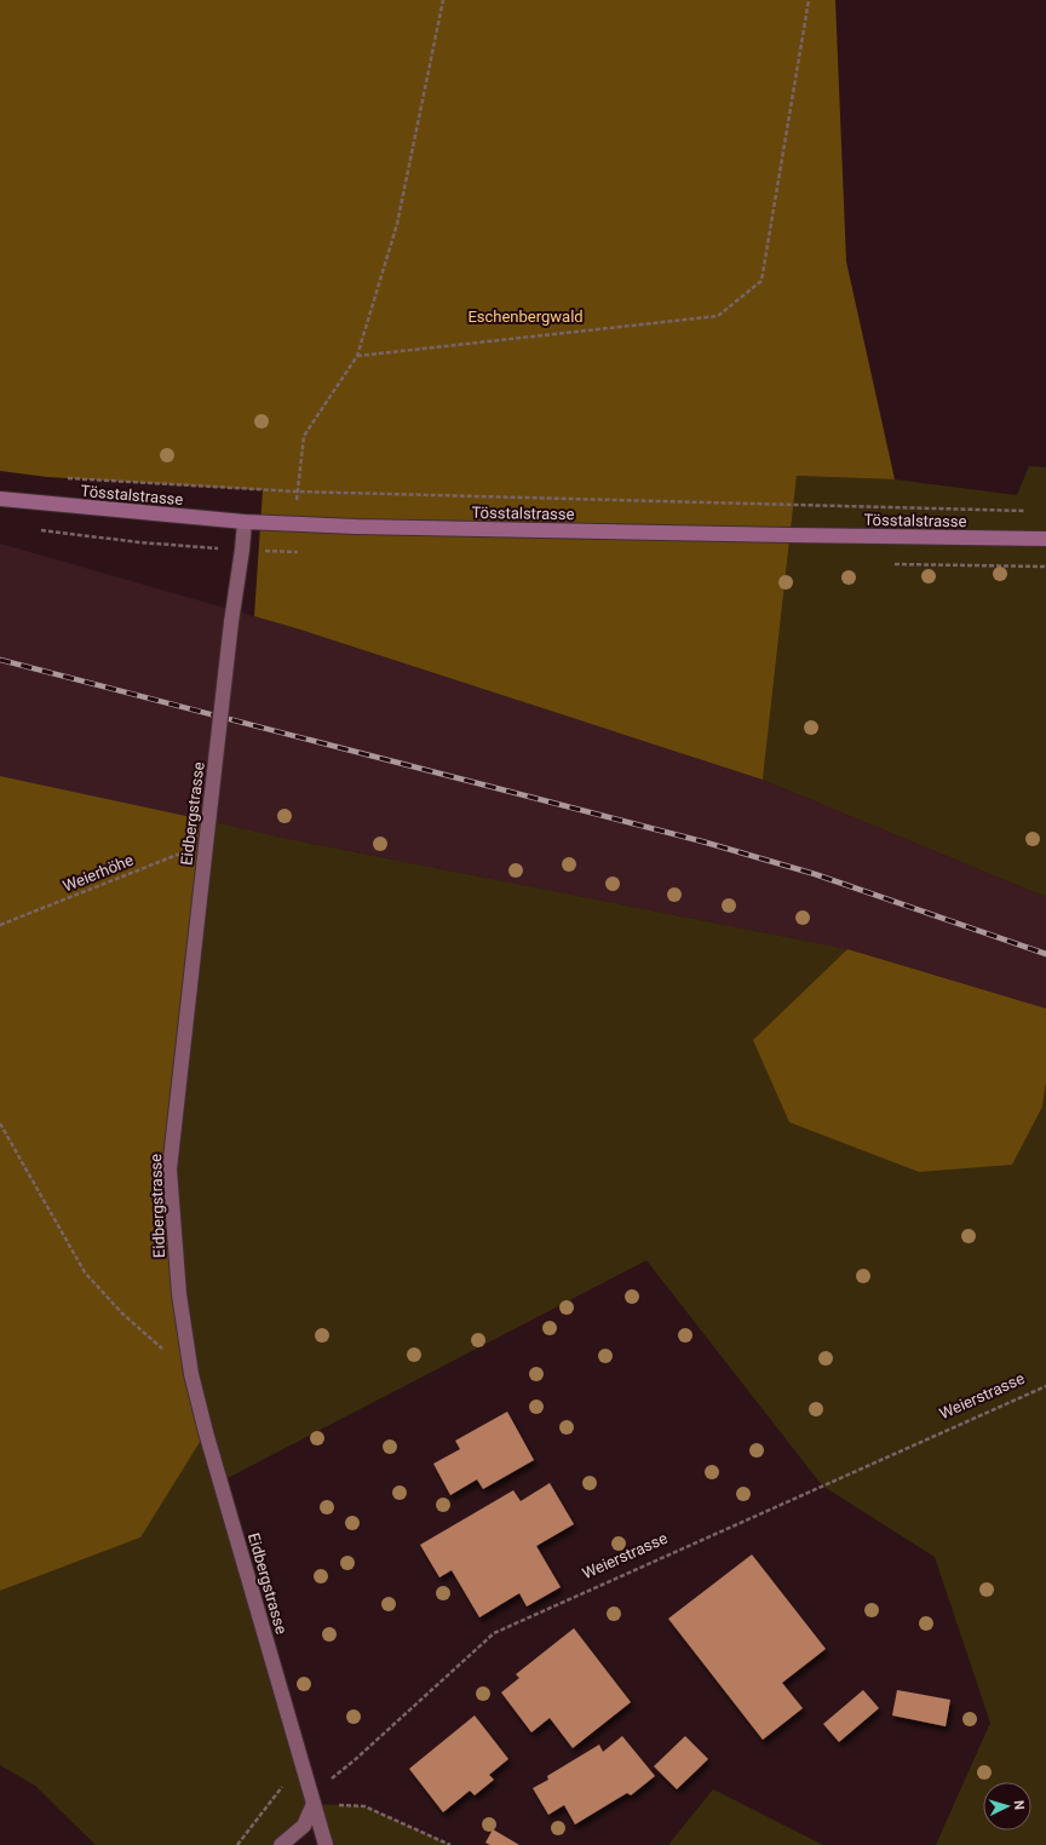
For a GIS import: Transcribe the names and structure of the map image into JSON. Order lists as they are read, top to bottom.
{
  "streets": {
    "main road": ["Tösstalstrasse"],
    "street": ["Eidbergstrasse"],
    "path": ["Weierhöhe", "Weierstrasse"]
  },
  "crossings": [
    ["Tösstalstrasse", "Eidbergstrasse"],
    ["Eidbergstrasse", "Weierhöhe"],
    ["Eidbergstrasse", "Weierstrasse"]
  ],
  "parks": ["Eschenbergwald"],
  "north": "right"
}
